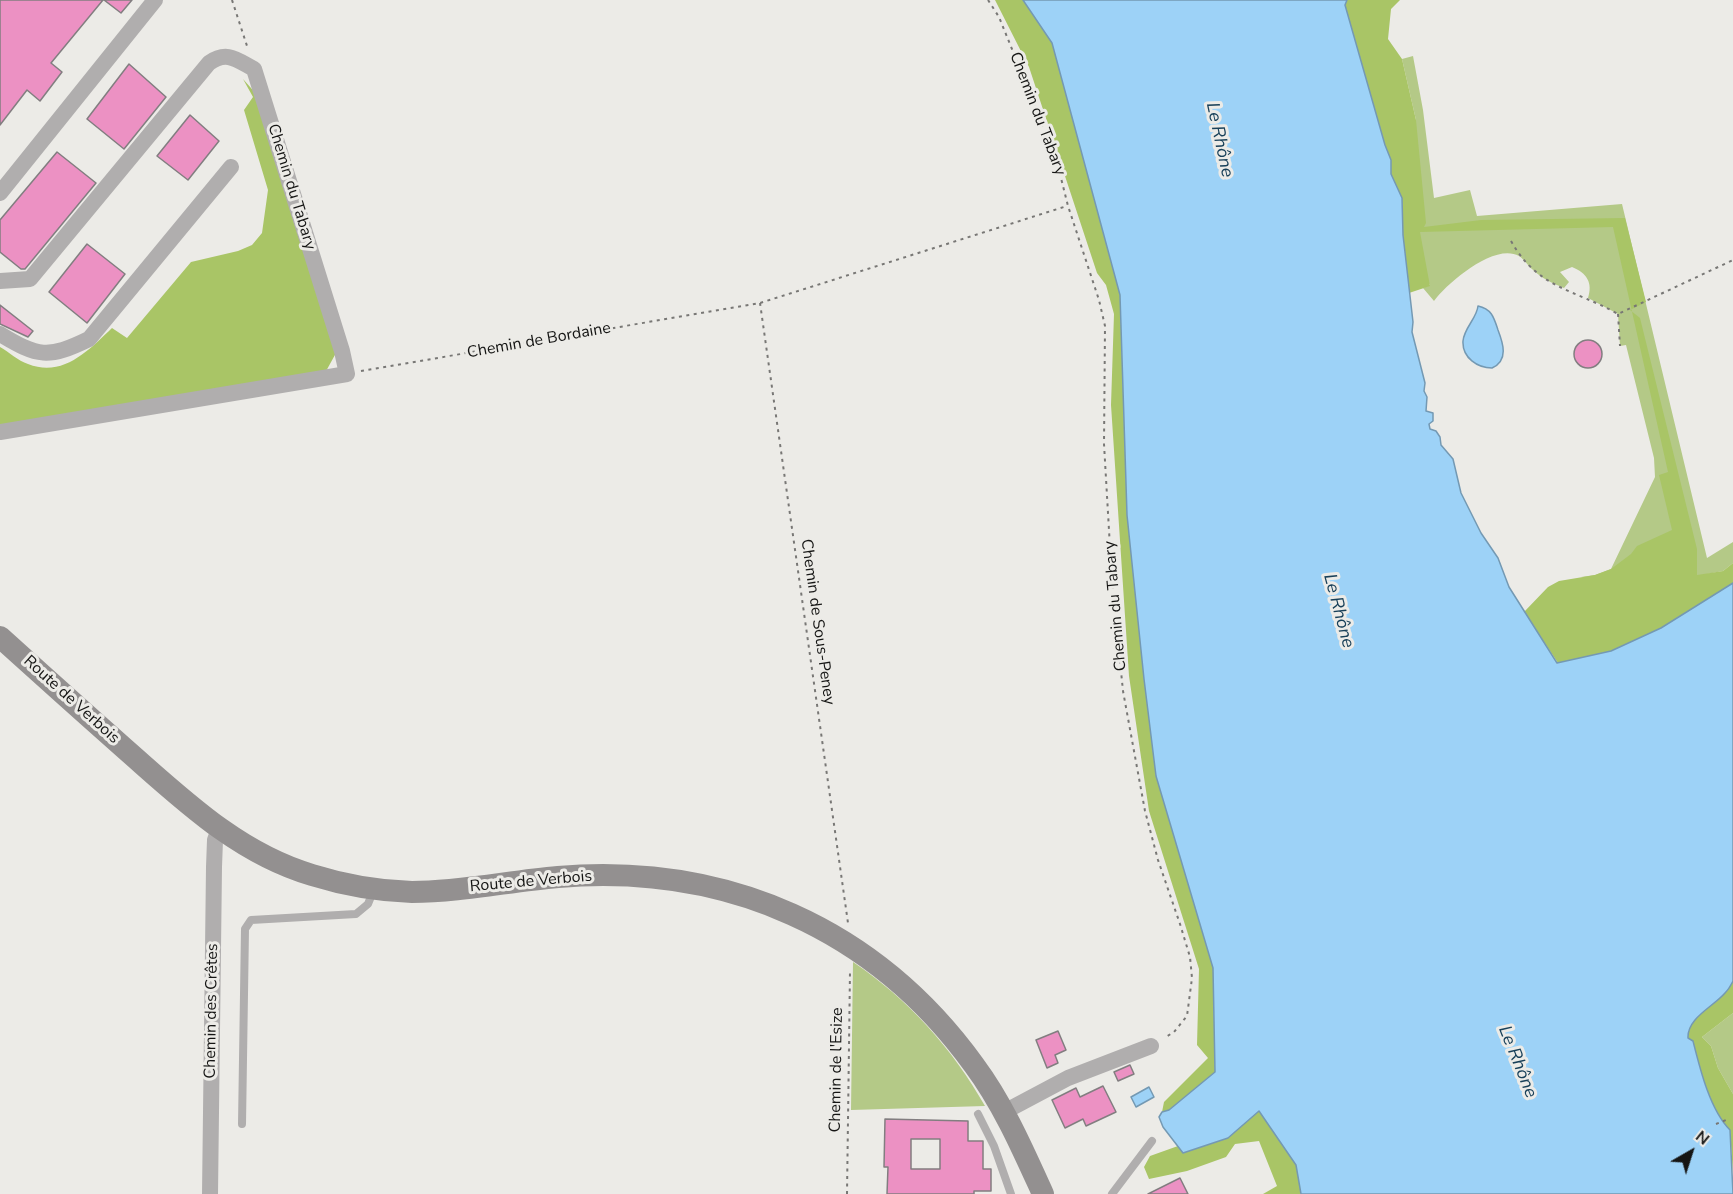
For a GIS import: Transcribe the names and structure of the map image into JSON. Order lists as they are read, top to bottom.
{
  "streets": {
    "street": ["Chemin du Tabary", "Route de Verbois", "Chemin des Crêtes"],
    "path": ["Chemin de Bordaine", "Chemin de Sous-Peney", "Chemin de l'Esize"]
  },
  "crossings": [
    ["Chemin du Tabary", "Chemin de Bordaine"],
    ["Chemin de Bordaine", "Chemin de Sous-Peney"],
    ["Chemin de Sous-Peney", "Route de Verbois"],
    ["Chemin de Sous-Peney", "Chemin de l'Esize"],
    ["Route de Verbois", "Chemin des Crêtes"],
    ["Route de Verbois", "Chemin de l'Esize"]
  ],
  "water": ["Le Rhône"],
  "north": "top right"
}
